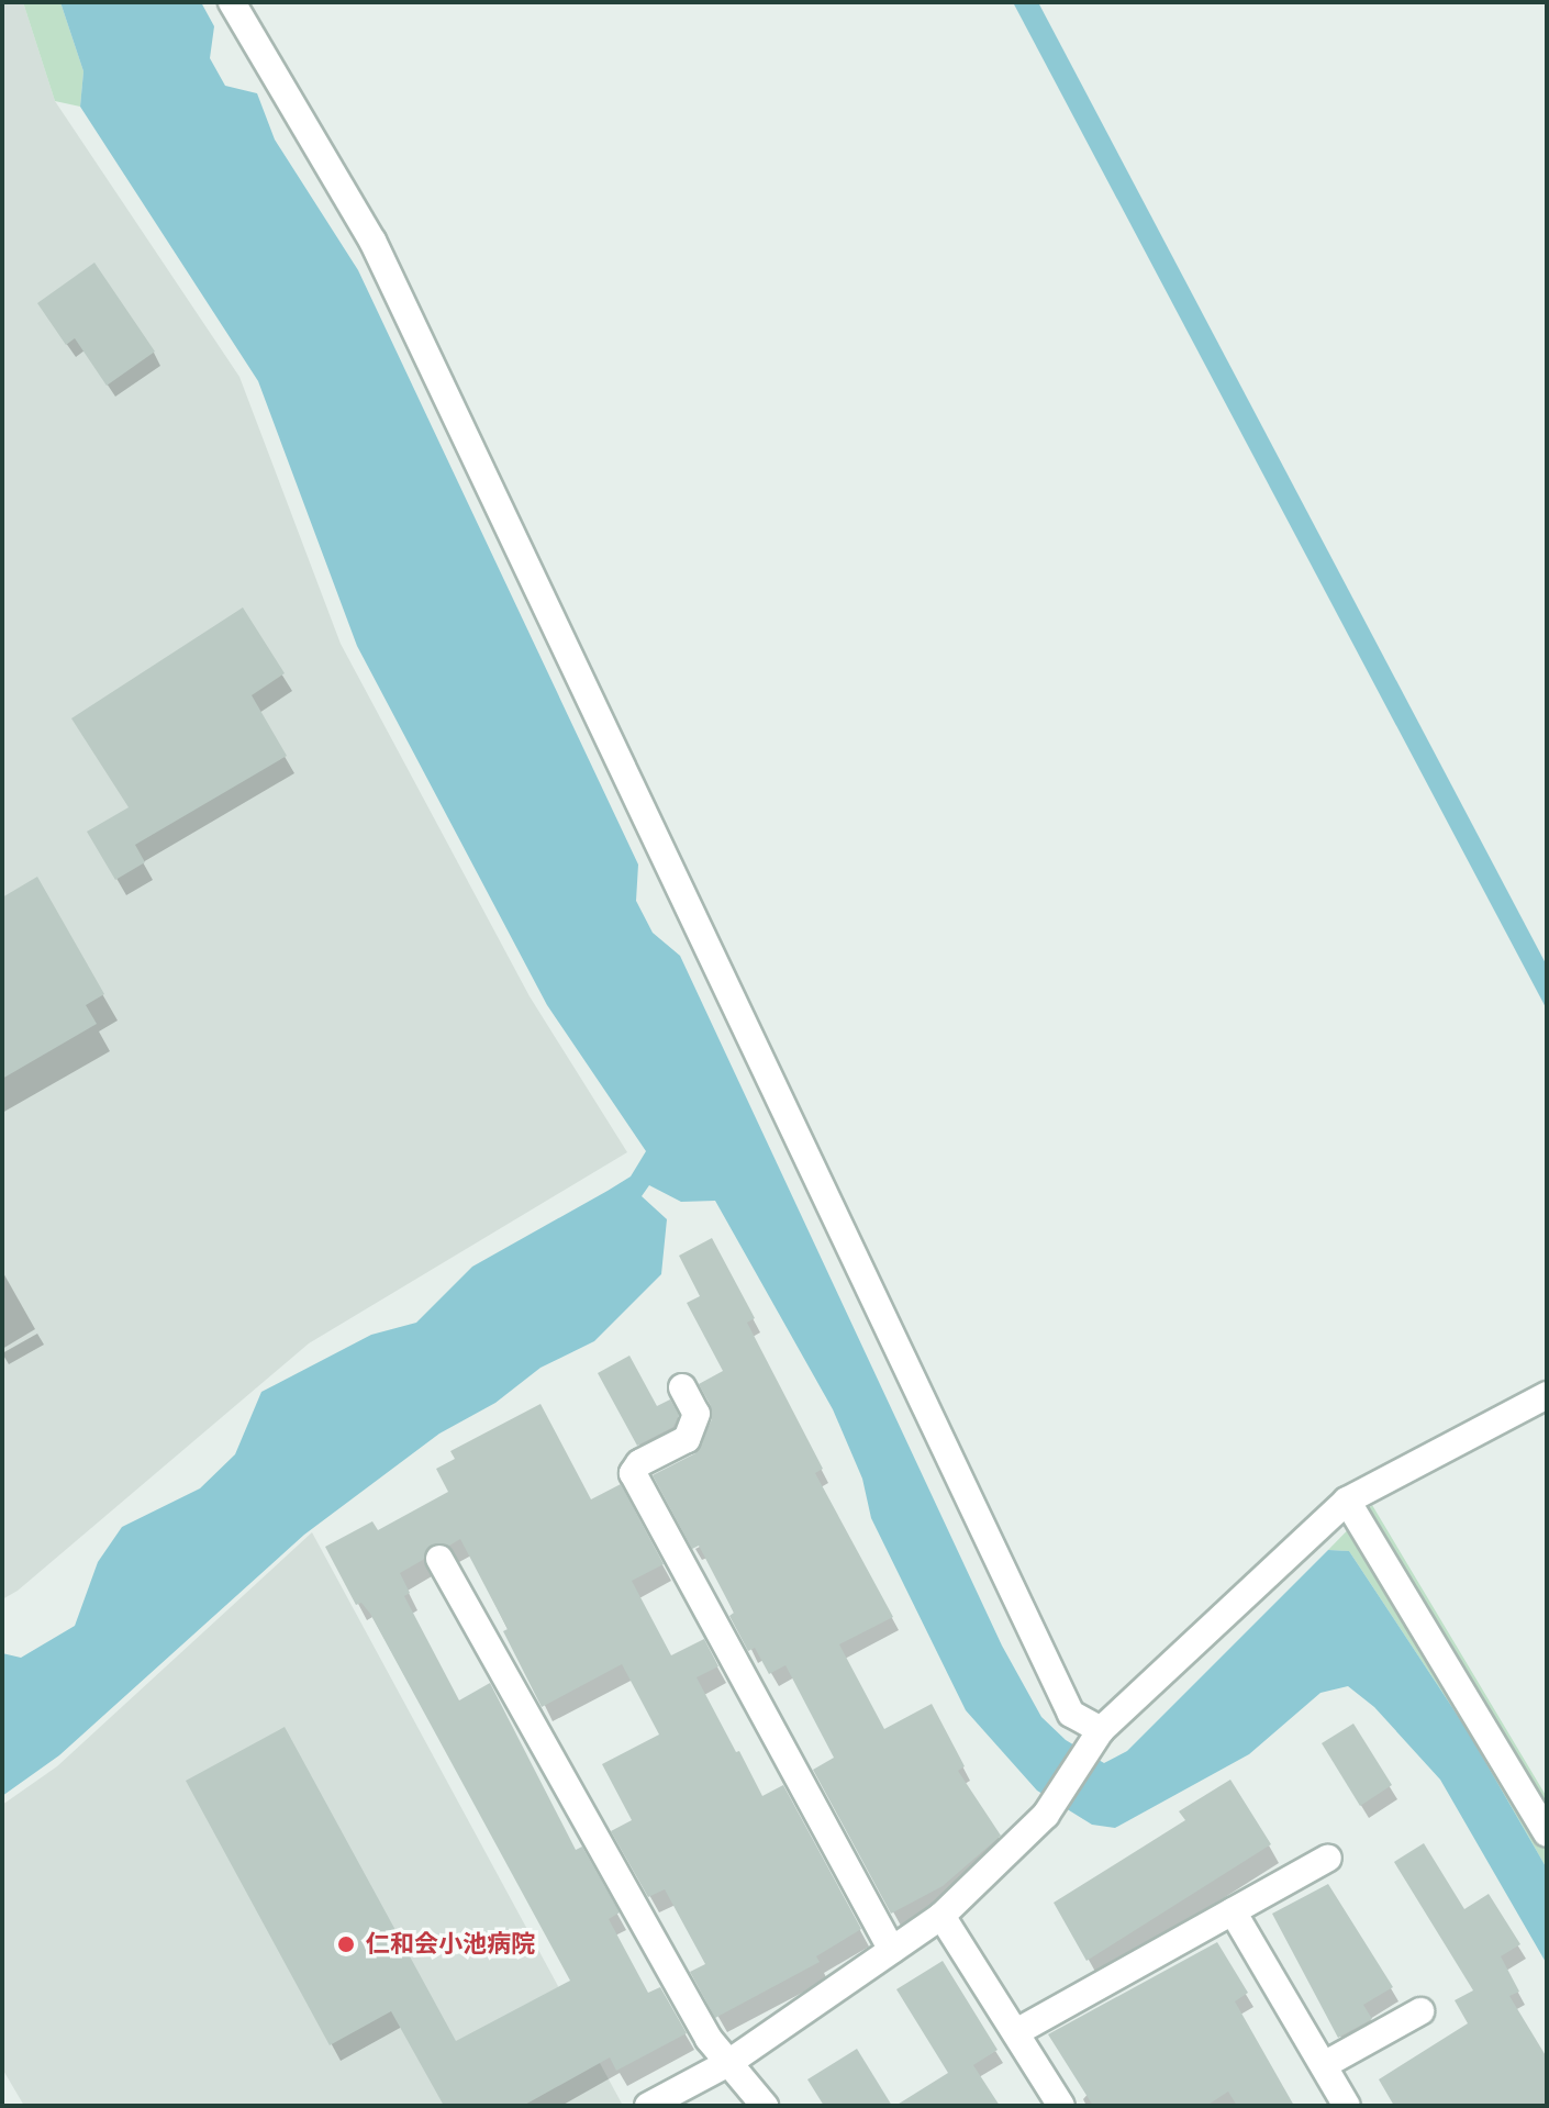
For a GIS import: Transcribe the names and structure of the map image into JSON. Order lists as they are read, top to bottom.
{
  "places": ["仁和会小池病院"]
}
